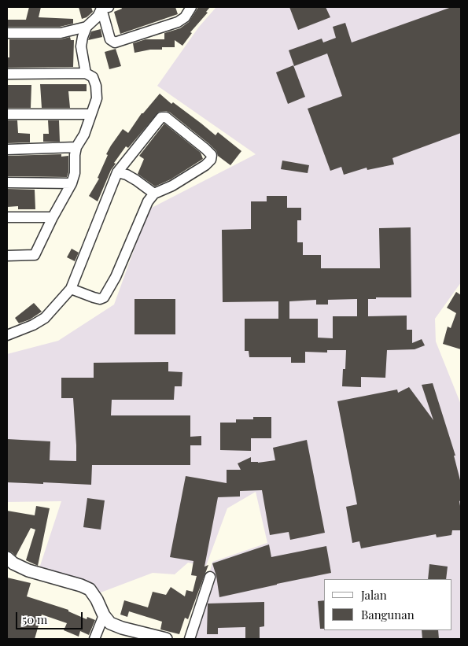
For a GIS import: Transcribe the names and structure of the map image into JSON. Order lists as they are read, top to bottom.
{
  "legend": ["Jalan", "Bangunan"],
  "scale_bar": "50 m"
}
